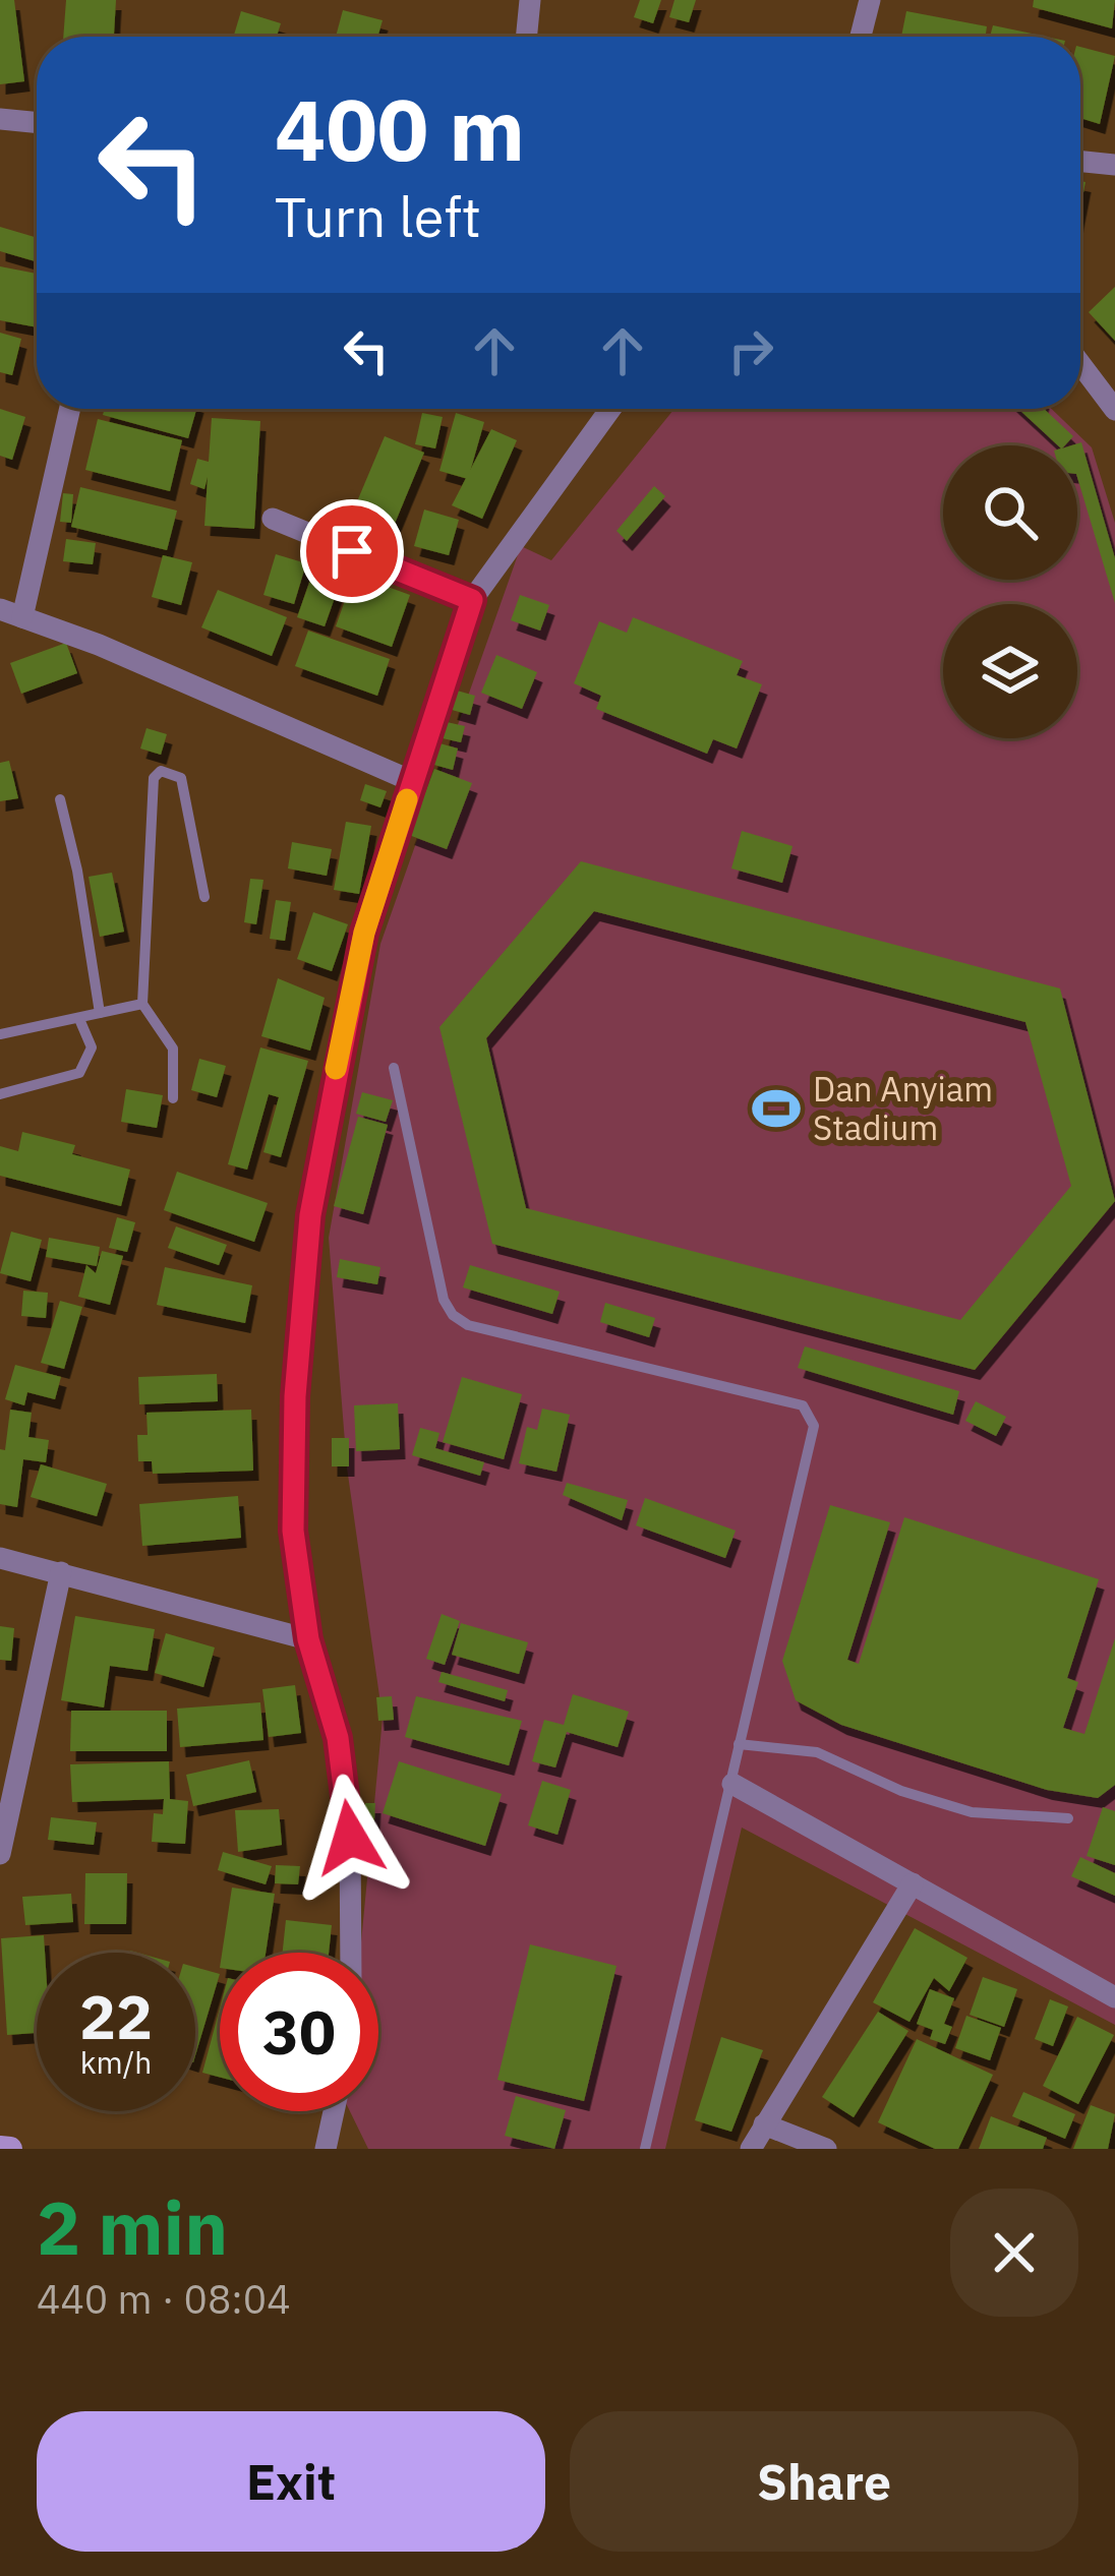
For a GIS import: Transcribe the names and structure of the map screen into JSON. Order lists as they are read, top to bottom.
{
  "places": {
    "sports": ["Dan Anyiam Stadium"]
  },
  "page": {
    "turn": ["400 m", "Turn left"],
    "speed": "22 km/h",
    "limit": "30",
    "heading": ["2 min", "440 m · 08:04"],
    "buttons": ["Exit", "Share"]
  }
}
